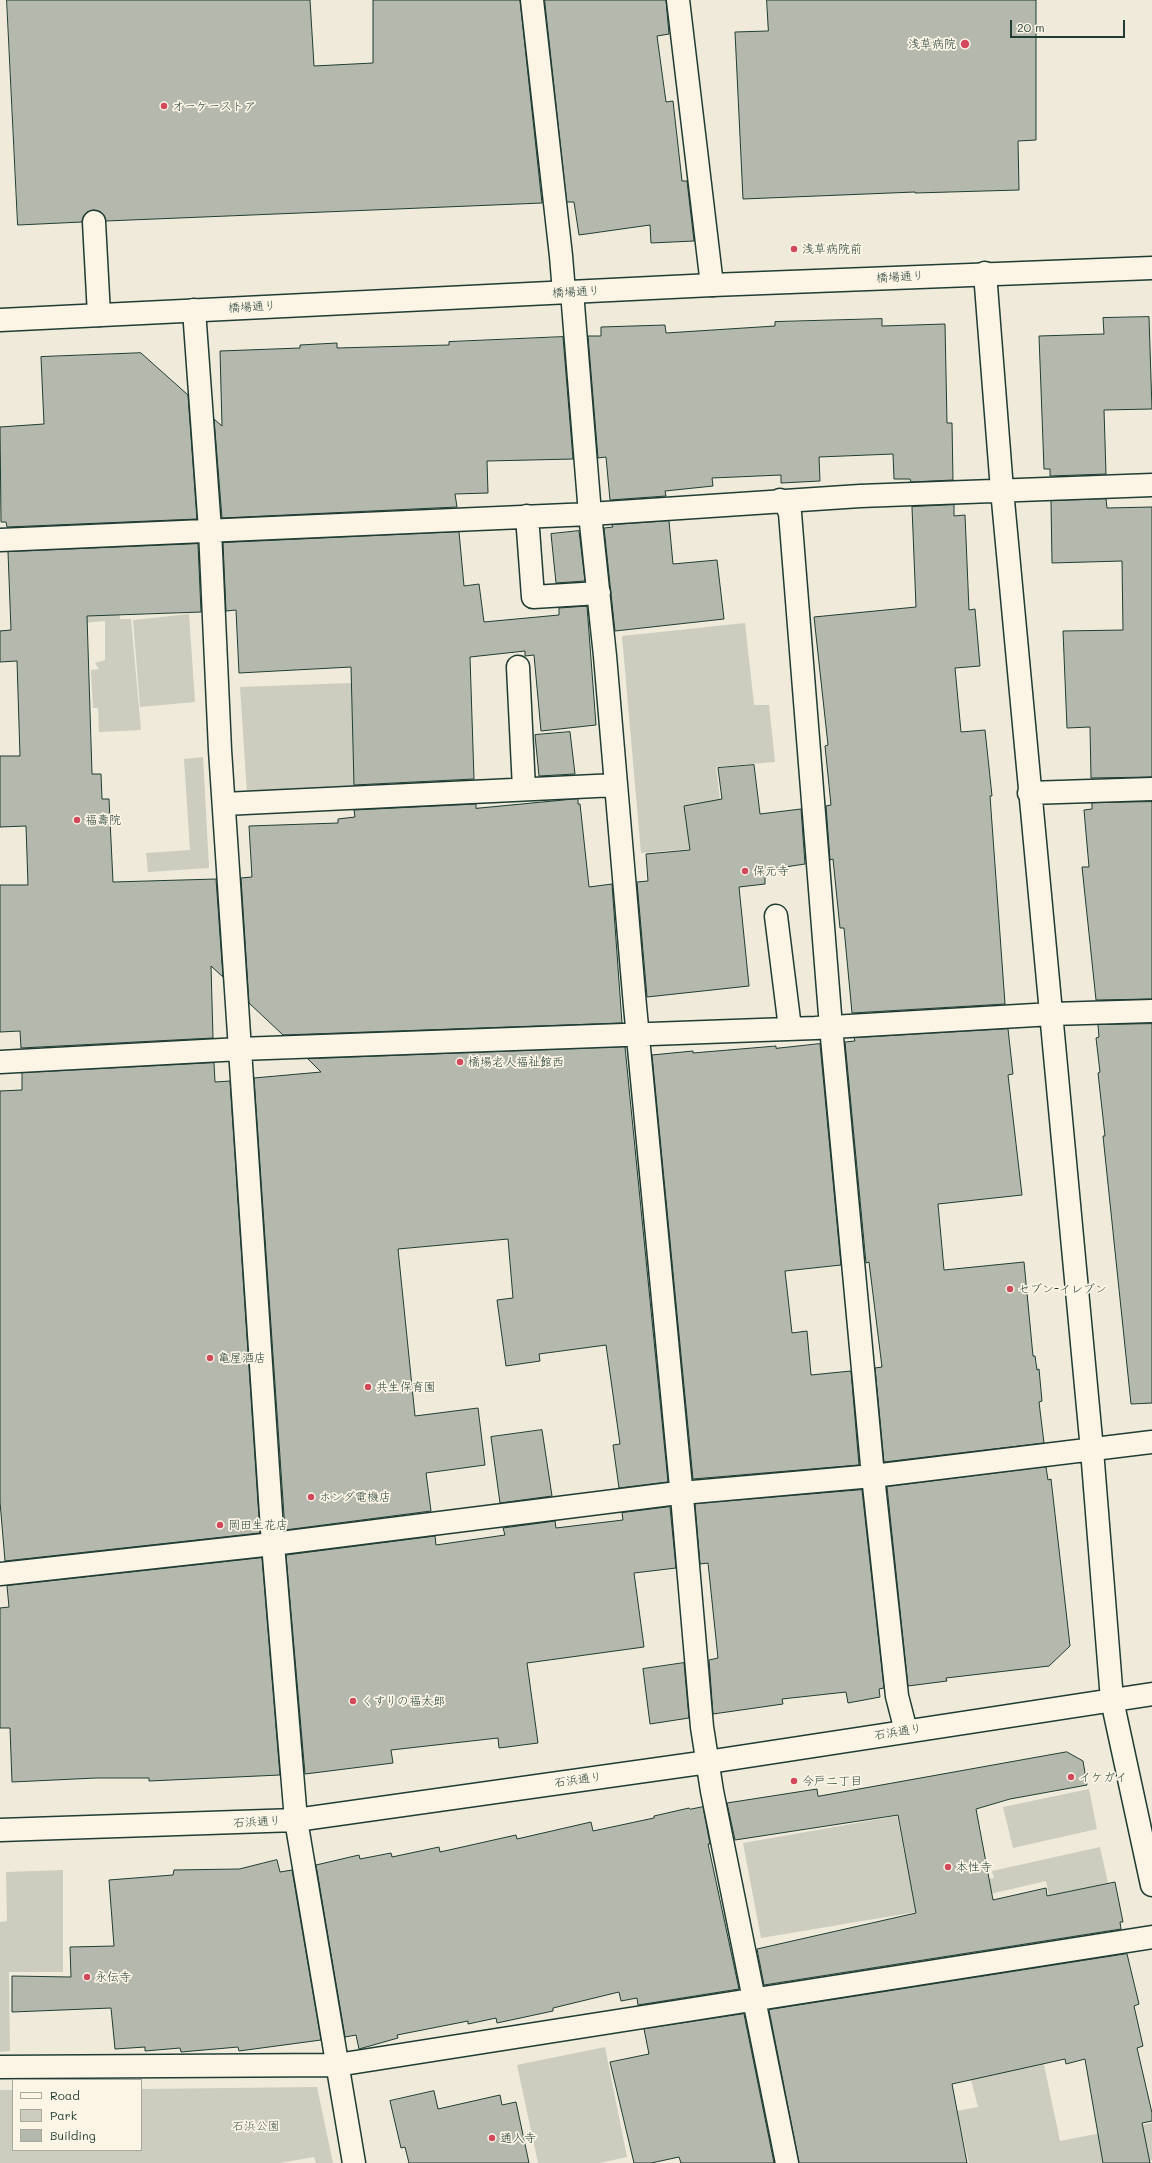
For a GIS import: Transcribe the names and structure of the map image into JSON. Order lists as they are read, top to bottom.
{
  "streets": {
    "street": ["橋場通り", "石浜通り"]
  },
  "parks": ["石浜公園"],
  "places": [
    "浅草病院",
    "オーケーストア",
    "浅草病院前",
    "福壽院",
    "保元寺",
    "橋場老人福祉館西",
    "セブン-イレブン",
    "亀屋酒店",
    "共生保育園",
    "ホンダ電機店",
    "岡田生花店",
    "くすりの福太郎",
    "イケガイ",
    "今戸二丁目",
    "本性寺",
    "永伝寺",
    "通入寺"
  ],
  "legend": ["Road", "Park", "Building"],
  "scale_bar": "20 m"
}
